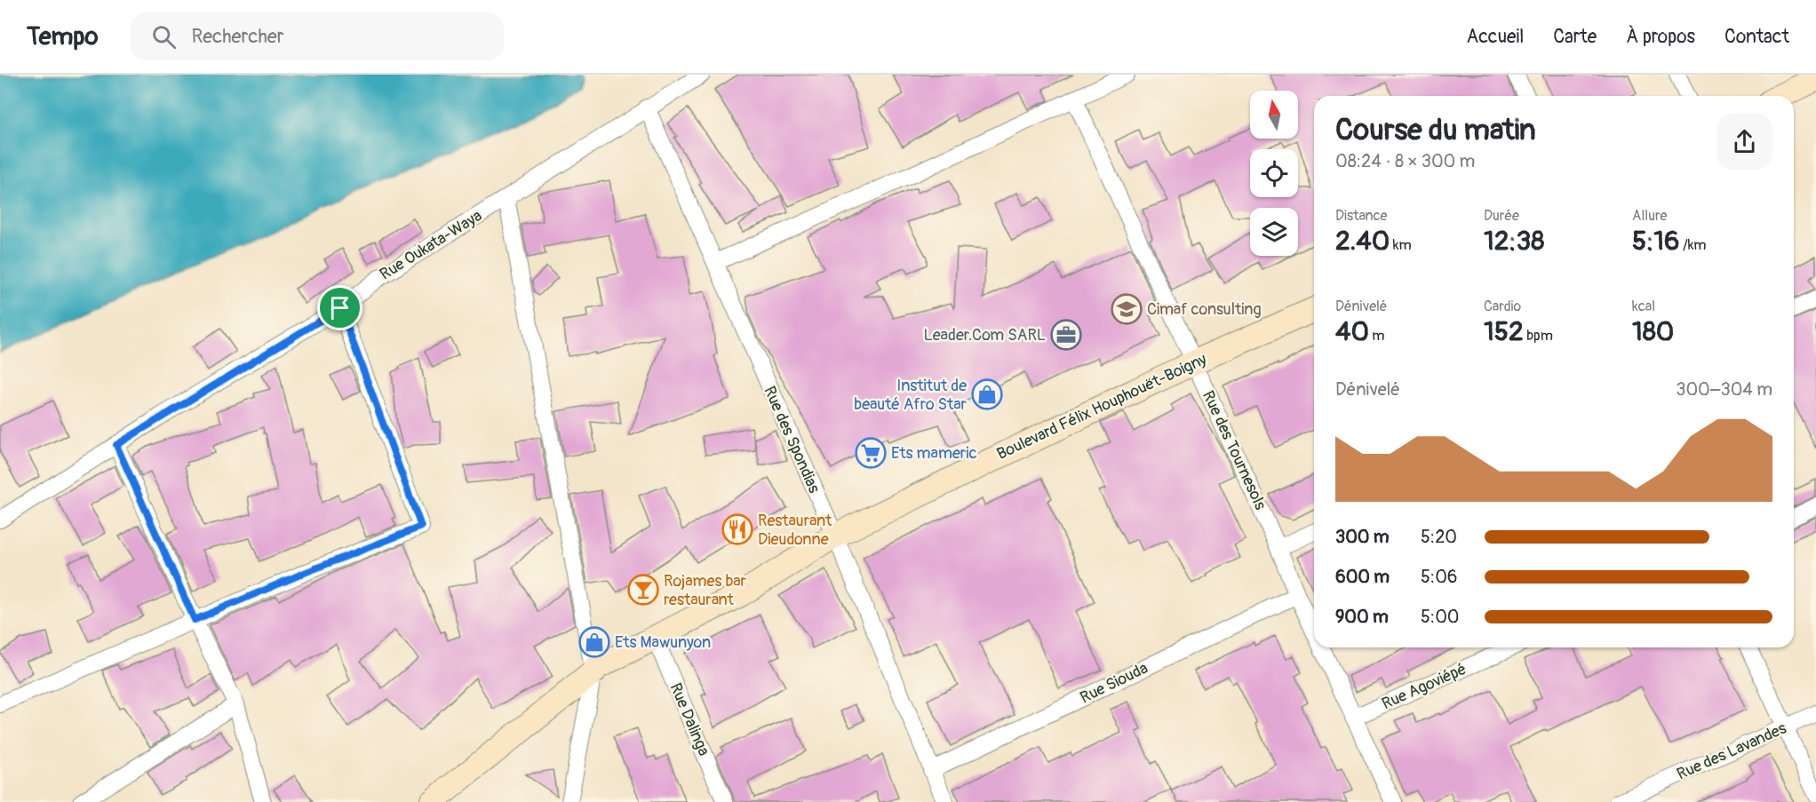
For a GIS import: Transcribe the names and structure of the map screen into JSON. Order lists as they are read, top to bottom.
{
  "streets": {
    "street": [
      "Rue Oukata-Waya",
      "Boulevard Félix Houphouët-Boigny",
      "Rue des Spondias",
      "Rue des Tournesols",
      "Rue Siouda",
      "Rue Agoviépé",
      "Rue Dalinga",
      "Rue des Lavandes"
    ]
  },
  "crossings": [
    ["Rue Oukata-Waya", "Rue des Spondias"],
    ["Boulevard Félix Houphouët-Boigny", "Rue des Spondias"],
    ["Boulevard Félix Houphouët-Boigny", "Rue des Tournesols"],
    ["Boulevard Félix Houphouët-Boigny", "Rue Dalinga"],
    ["Rue des Spondias", "Rue Siouda"],
    ["Rue des Tournesols", "Rue Siouda"],
    ["Rue des Tournesols", "Rue Agoviépé"]
  ],
  "places": {
    "school or university": ["Cimaf consulting"],
    "office": ["Leader.Com SARL"],
    "shop": ["Institut de beauté Afro Star", "Ets Mawunyon"],
    "supermarket": ["Ets mameric"],
    "restaurant": ["Restaurant Dieudonne"],
    "bar": ["Rojames bar restaurant"]
  },
  "north": "top",
  "page": {
    "header": "Tempo",
    "search": "Rechercher",
    "nav": [
      "Accueil",
      "Carte",
      "À propos",
      "Contact"
    ],
    "heading": ["Course du matin", "08:24 · 8 × 300 m"],
    "stats": [
      ["Distance", "2.40 km"],
      ["Durée", "12:38"],
      ["Allure", "5:16 /km"],
      ["Dénivelé", "40 m"],
      ["Cardio", "152 bpm"],
      ["kcal", "180"]
    ],
    "chart": ["Dénivelé", "300–304 m"],
    "list": [
      {
        "name": "300 m",
        "note": "5:20"
      },
      {
        "name": "600 m",
        "note": "5:06"
      },
      {
        "name": "900 m",
        "note": "5:00"
      }
    ]
  }
}
